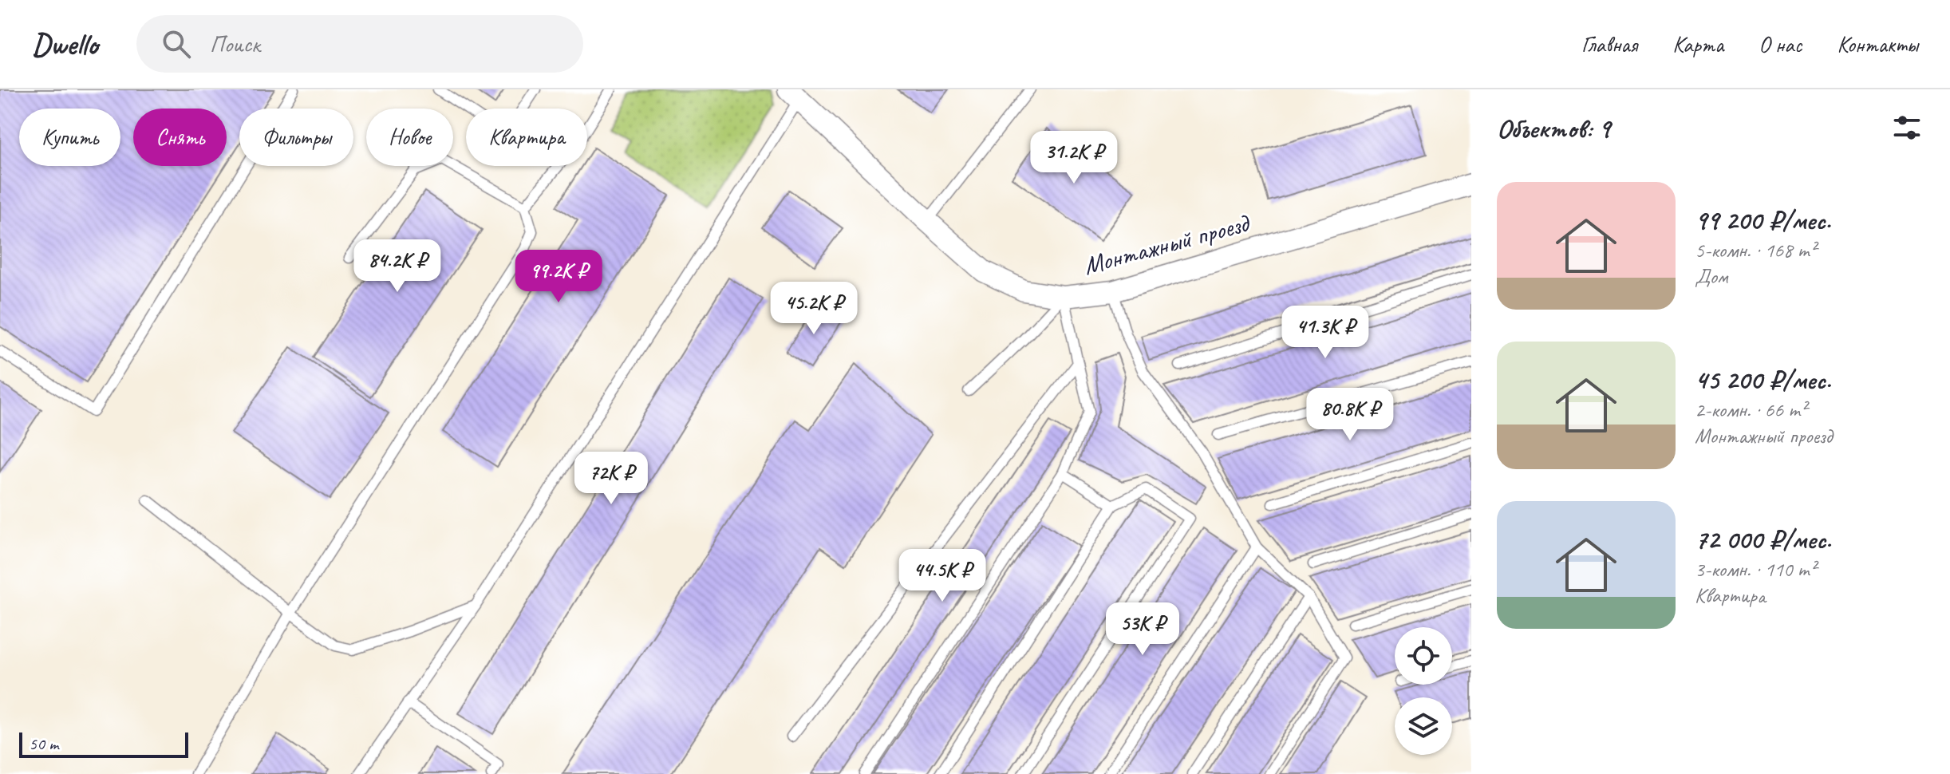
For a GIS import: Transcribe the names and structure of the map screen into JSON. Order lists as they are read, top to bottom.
{
  "streets": {
    "street": ["Монтажный проезд"]
  },
  "scale_bar": "50 m",
  "page": {
    "header": "Dwello",
    "search": "Поиск",
    "nav": [
      "Главная",
      "Карта",
      "О нас",
      "Контакты"
    ],
    "heading": "Объектов: 9",
    "chip": [
      "Купить",
      "Снять",
      "Фильтры",
      "Новое",
      "Квартира"
    ],
    "price": [
      "31.2K ₽",
      "84.2K ₽",
      "99.2K ₽",
      "45.2K ₽",
      "41.3K ₽",
      "80.8K ₽",
      "72K ₽",
      "44.5K ₽",
      "53K ₽"
    ],
    "list": [
      {
        "name": "99 200 ₽/мес.",
        "note": "5-комн. · 168 m² · Дом"
      },
      {
        "name": "45 200 ₽/мес.",
        "note": "2-комн. · 66 m² · Монтажный проезд"
      },
      {
        "name": "72 000 ₽/мес.",
        "note": "3-комн. · 110 m² · Квартира"
      }
    ],
    "scale": "50 m"
  }
}
